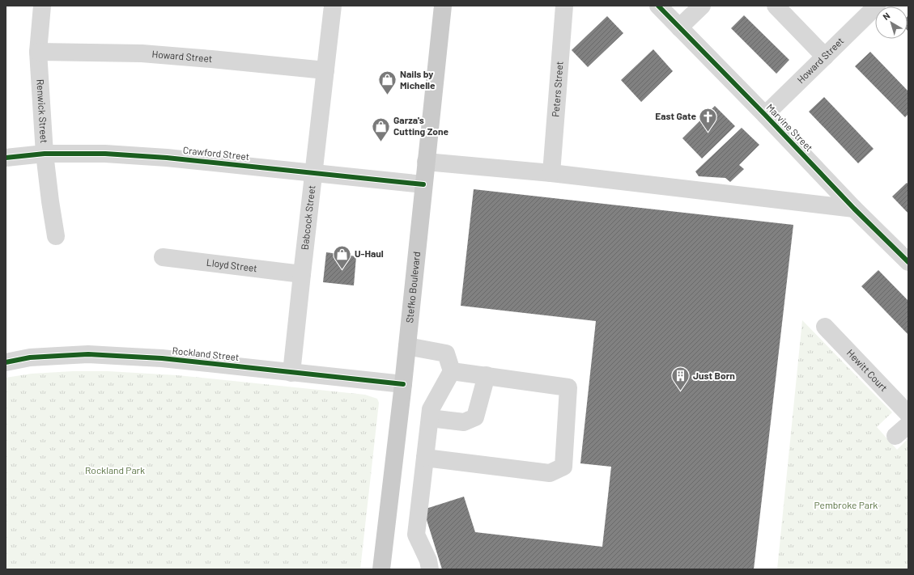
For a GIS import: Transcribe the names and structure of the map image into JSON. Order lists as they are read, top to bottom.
{
  "streets": {
    "main road": ["Stefko Boulevard"],
    "street": [
      "Howard Street",
      "Peters Street",
      "Renwick Street",
      "Marvine Street",
      "Crawford Street",
      "Babcock Street",
      "Lloyd Street",
      "Rockland Street",
      "Hewitt Court"
    ]
  },
  "crossings": [
    ["Howard Street", "Renwick Street"],
    ["Howard Street", "Marvine Street"],
    ["Howard Street", "Babcock Street"],
    ["Renwick Street", "Crawford Street"],
    ["Crawford Street", "Babcock Street"],
    ["Crawford Street", "Stefko Boulevard"],
    ["Babcock Street", "Lloyd Street"],
    ["Babcock Street", "Rockland Street"],
    ["Stefko Boulevard", "Rockland Street"]
  ],
  "parks": ["Rockland Park", "Pembroke Park"],
  "places": {
    "shop": ["Nails by Michelle", "Garza's Cutting Zone", "U-Haul"],
    "church": ["East Gate"],
    "building": ["Just Born"]
  },
  "north": "top left"
}
